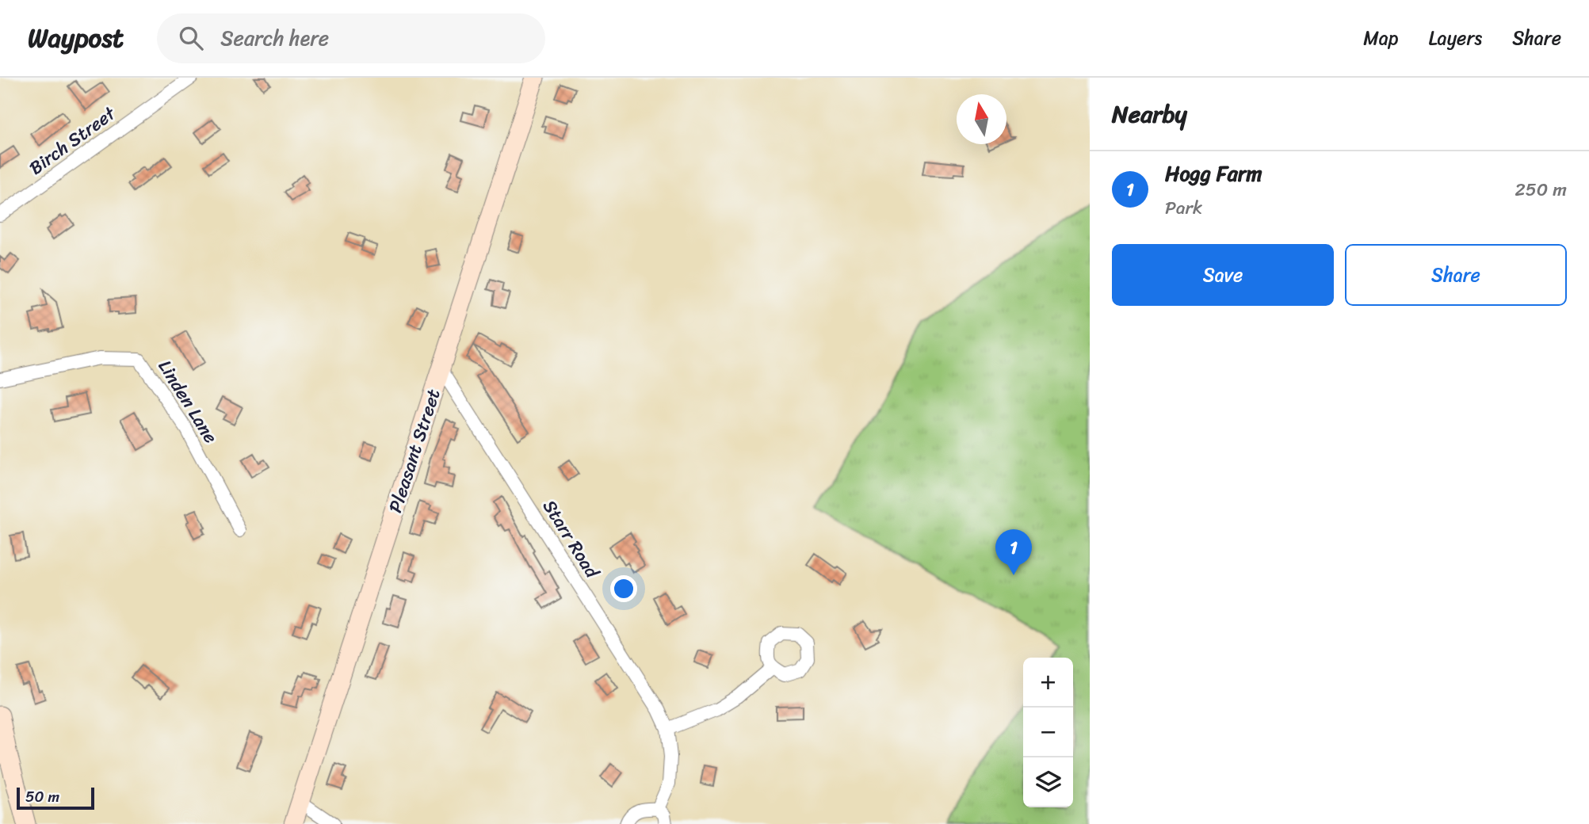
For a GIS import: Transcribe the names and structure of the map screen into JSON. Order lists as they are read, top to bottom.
{
  "streets": {
    "main road": ["Pleasant Street"],
    "street": ["Birch Street", "Linden Lane", "Starr Road"]
  },
  "crossings": [
    ["Pleasant Street", "Starr Road"]
  ],
  "scale_bar": "50 m",
  "north": "top",
  "page": {
    "header": "Waypost",
    "search": "Search here",
    "nav": ["Map", "Layers", "Share"],
    "heading": "Nearby",
    "list": [
      {
        "mark": "1",
        "name": "Hogg Farm",
        "note": "Park",
        "value": "250 m"
      }
    ],
    "buttons": ["Save", "Share"],
    "pins": "1",
    "map_buttons": ["+", "−"],
    "scale": "50 m"
  }
}
